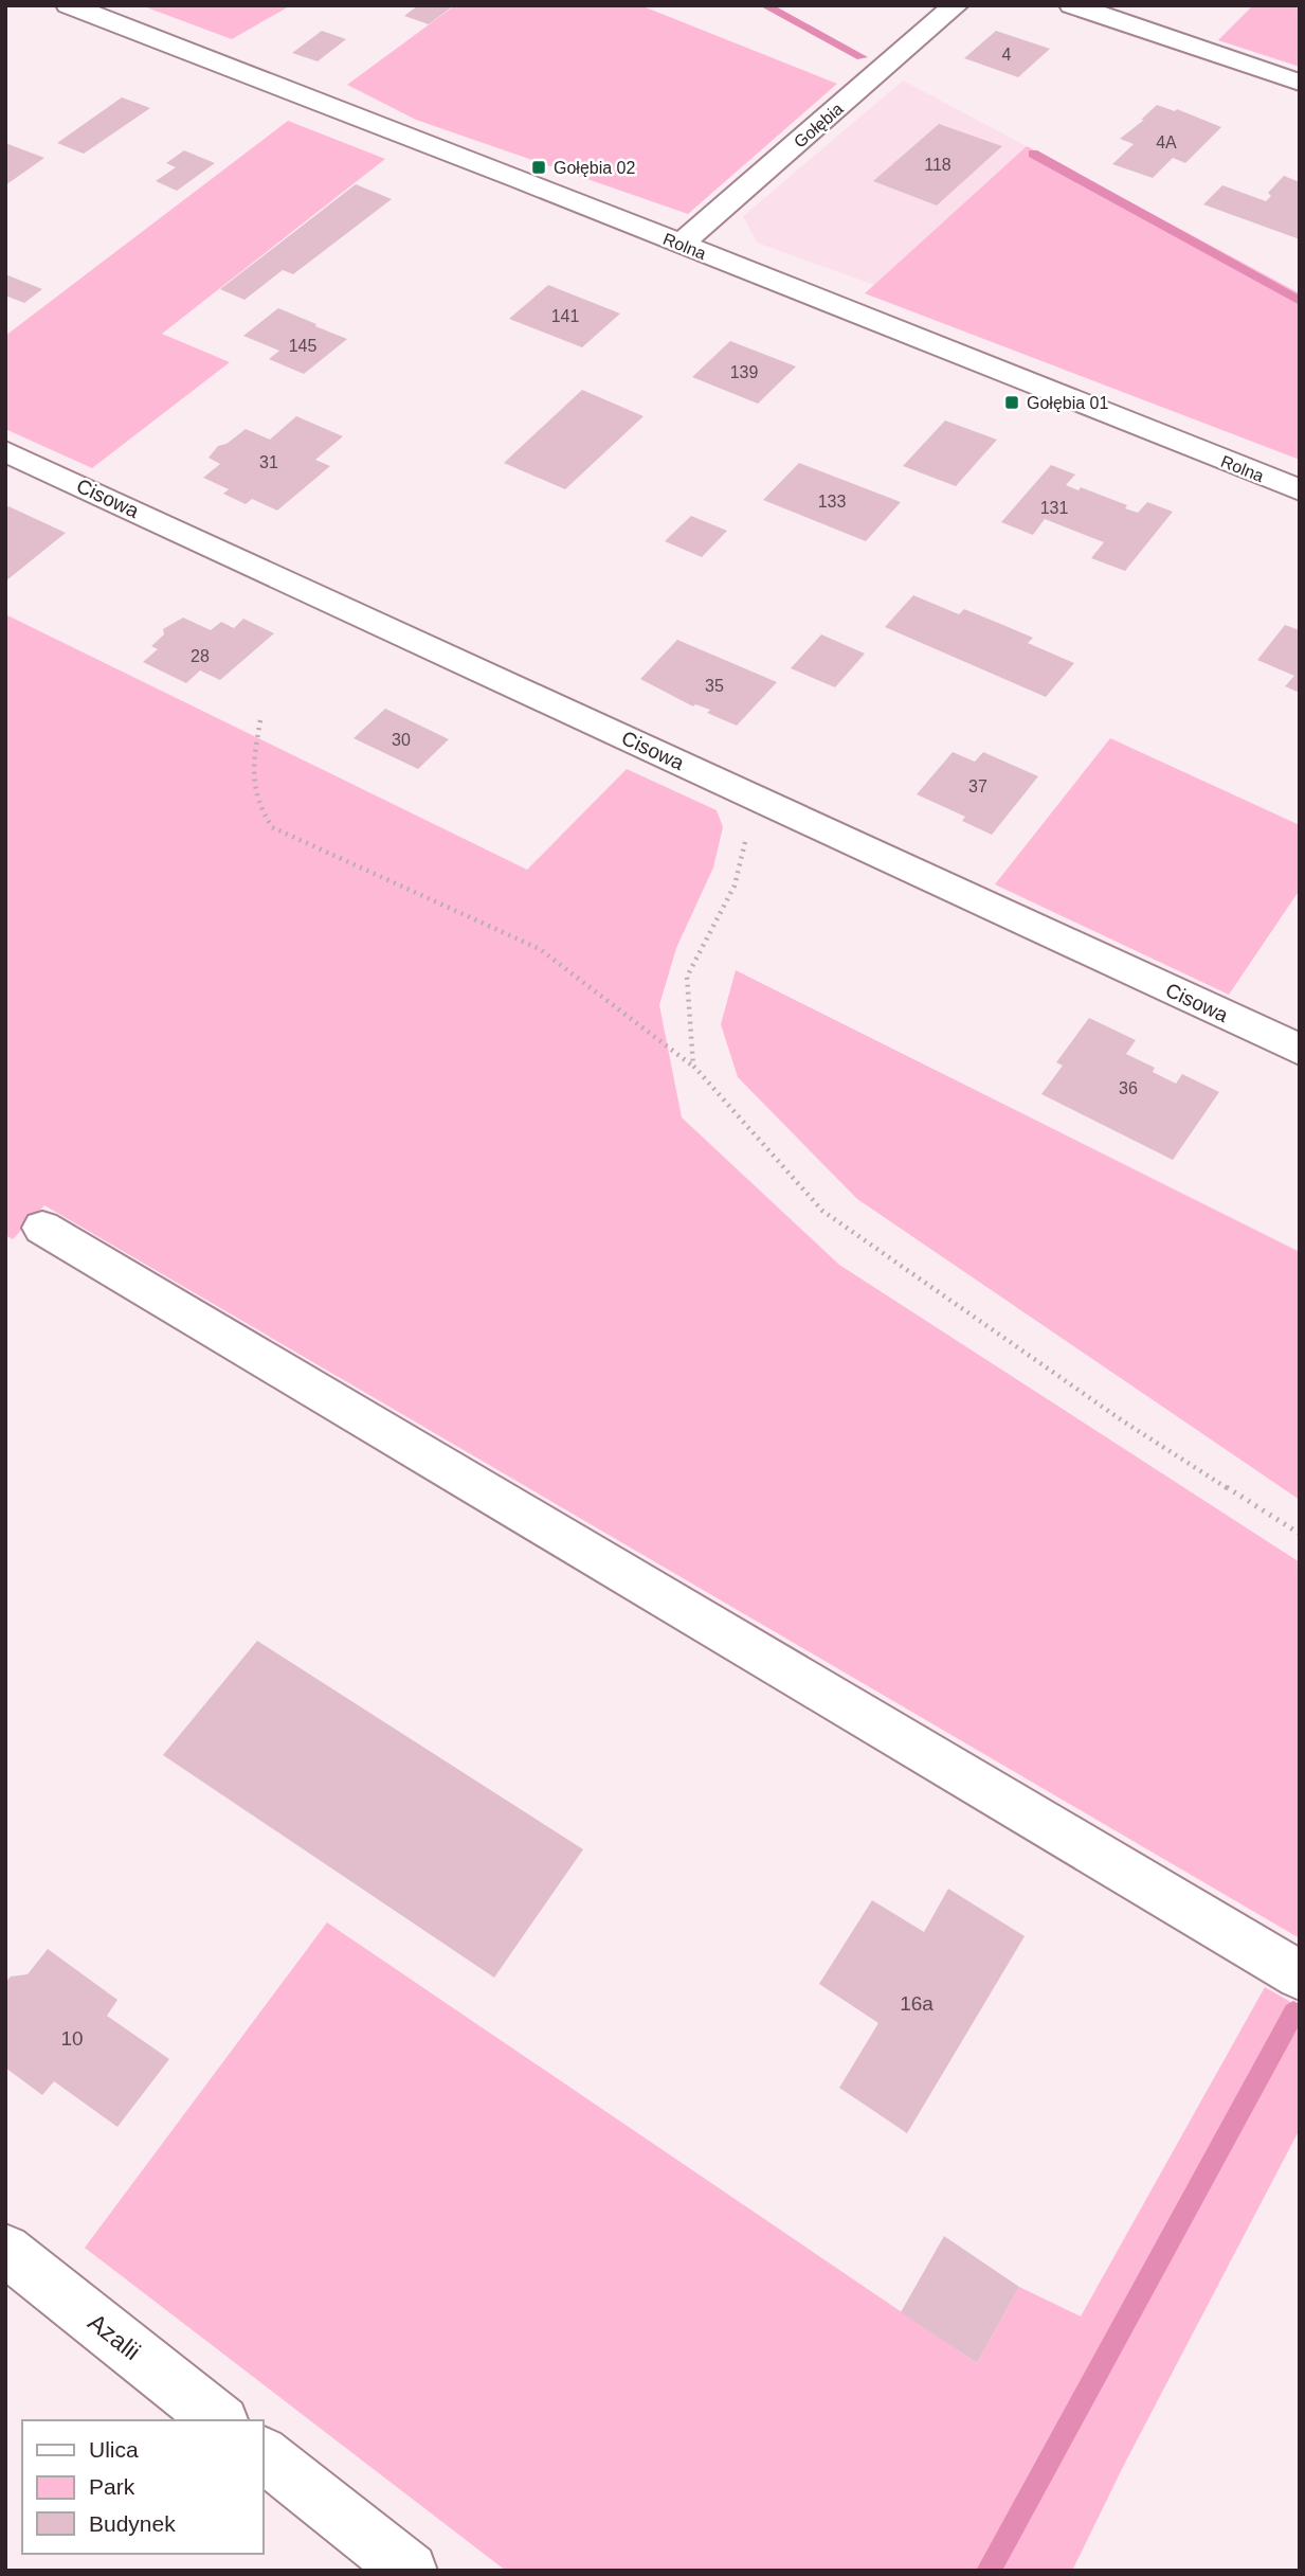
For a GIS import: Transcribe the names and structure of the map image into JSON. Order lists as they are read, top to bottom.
{
  "streets": {
    "street": [
      "Gołębia",
      "Rolna",
      "Cisowa",
      "Azalii"
    ]
  },
  "crossings": [
    ["Gołębia", "Rolna"]
  ],
  "places": {
    "transit": ["Gołębia 02", "Gołębia 01"]
  },
  "house_numbers": [
    "4",
    "4A",
    "118",
    "141",
    "145",
    "139",
    "31",
    "133",
    "131",
    "28",
    "35",
    "30",
    "37",
    "36",
    "16a",
    "10"
  ],
  "legend": ["Ulica", "Park", "Budynek"]
}
